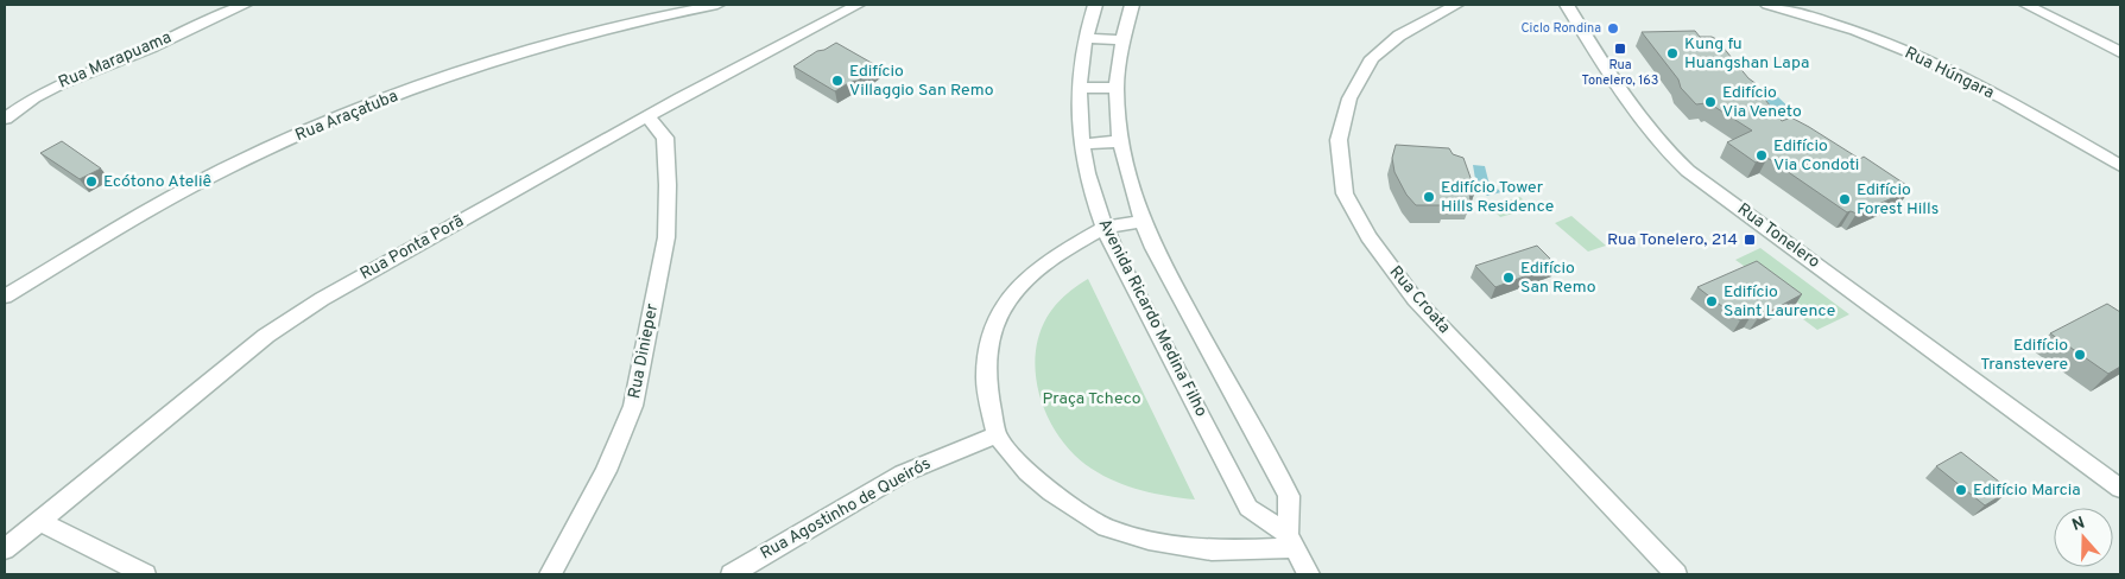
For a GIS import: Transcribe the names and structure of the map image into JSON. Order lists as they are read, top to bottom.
{
  "streets": {
    "street": [
      "Rua Marapuama",
      "Rua Húngara",
      "Rua Araçatuba",
      "Rua Tonelero",
      "Rua Ponta Porã",
      "Rua Croata",
      "Avenida Ricardo Medina Filho",
      "Rua Dinieper",
      "Rua Agostinho de Queirós"
    ]
  },
  "crossings": [
    ["Rua Ponta Porã", "Rua Dinieper"]
  ],
  "parks": ["Praça Tcheco"],
  "places": {
    "other": [
      "Ciclo Rondina",
      "Kung fu Huangshan Lapa",
      "Edifício Villaggio San Remo",
      "Edifício Via Veneto",
      "Edifício Via Condoti",
      "Ecótono Ateliê",
      "Edifício Tower Hills Residence",
      "Edifício Forest Hills",
      "Edifício San Remo",
      "Edifício Saint Laurence",
      "Edifício Transtevere",
      "Edifício Marcia"
    ],
    "transit": ["Rua Tonelero, 163", "Rua Tonelero, 214"]
  },
  "north": "top"
}
